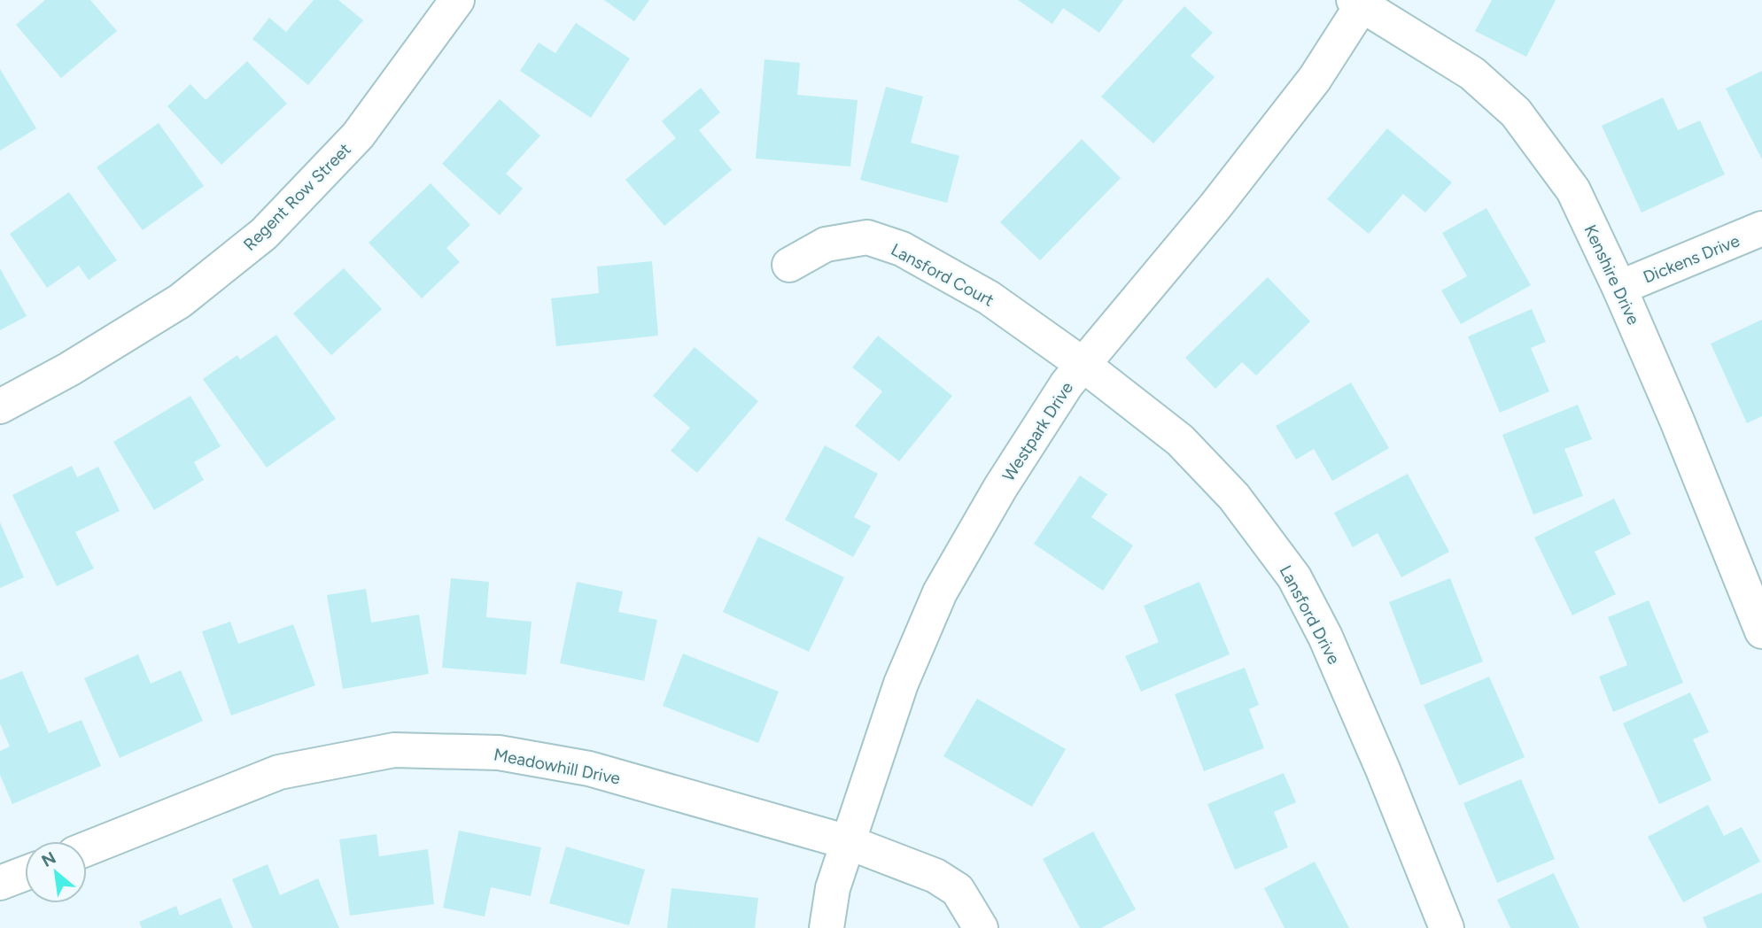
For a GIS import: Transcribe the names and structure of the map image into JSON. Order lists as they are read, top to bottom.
{
  "streets": {
    "street": [
      "Regent Row Street",
      "Dickens Drive",
      "Lansford Court",
      "Kenshire Drive",
      "Westpark Drive",
      "Lansford Drive",
      "Meadowhill Drive"
    ]
  },
  "crossings": [
    ["Dickens Drive", "Kenshire Drive"],
    ["Lansford Court", "Westpark Drive"],
    ["Lansford Court", "Lansford Drive"],
    ["Kenshire Drive", "Westpark Drive"],
    ["Westpark Drive", "Lansford Drive"],
    ["Westpark Drive", "Meadowhill Drive"]
  ],
  "north": "top left"
}
